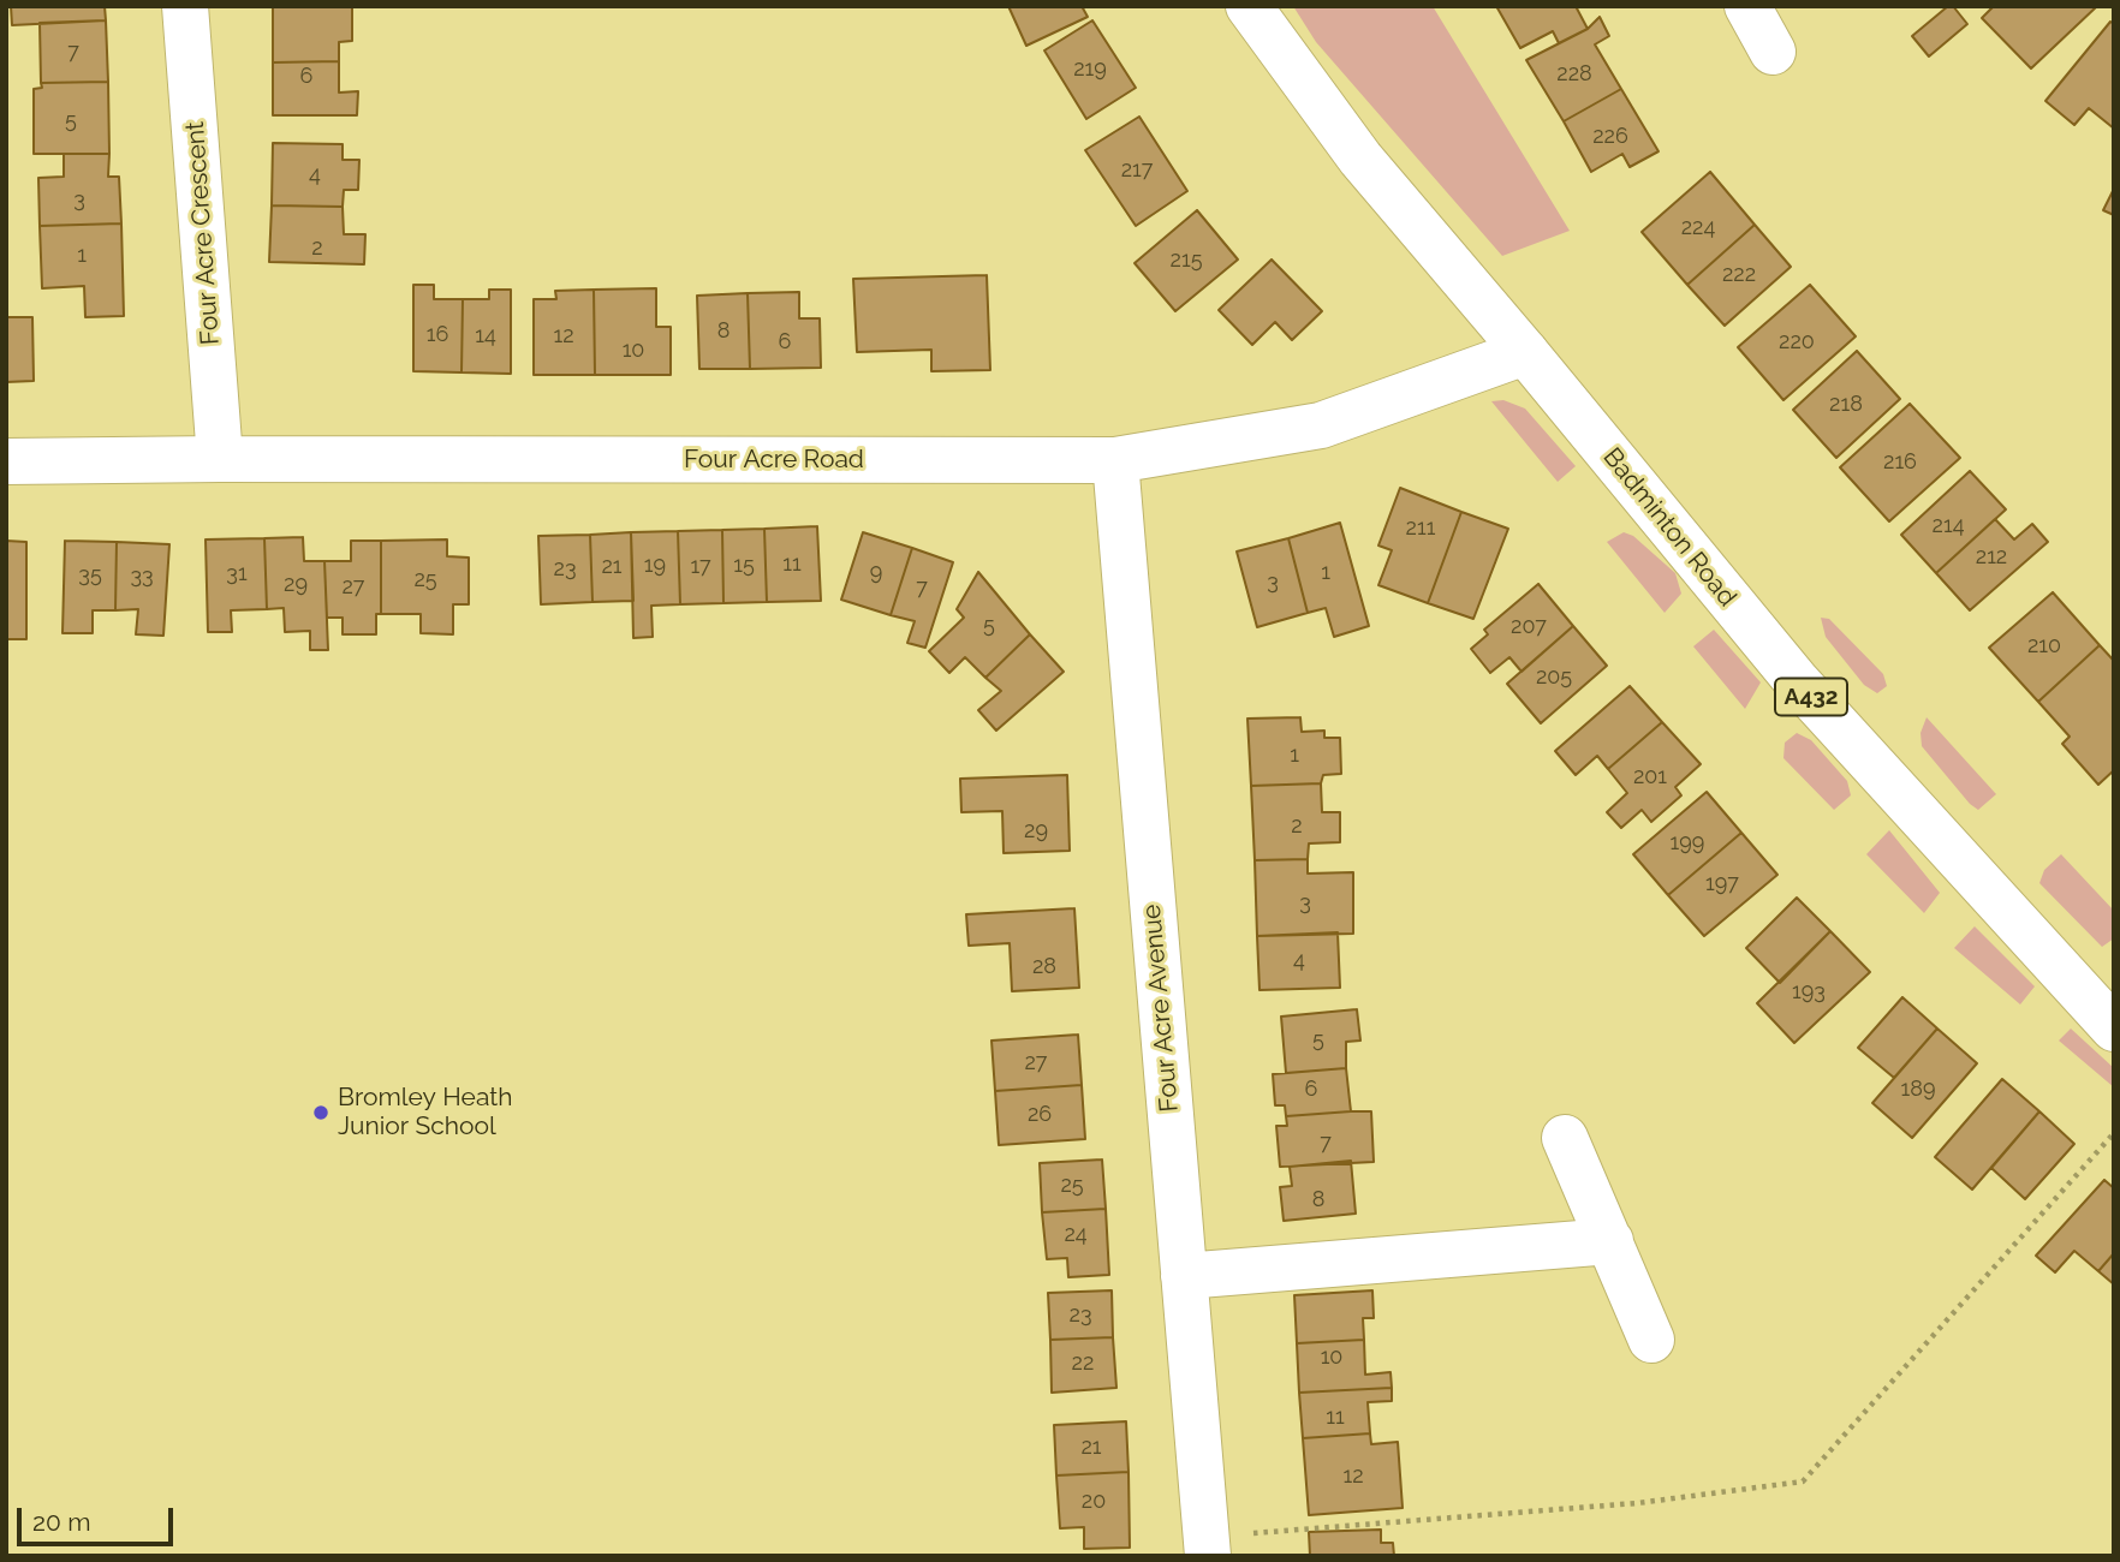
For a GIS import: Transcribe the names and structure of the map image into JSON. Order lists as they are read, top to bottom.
{
  "streets": {
    "street": [
      "Four Acre Crescent",
      "Four Acre Road",
      "Badminton Road",
      "A432",
      "Four Acre Avenue"
    ]
  },
  "crossings": [
    ["Four Acre Crescent", "Four Acre Road"],
    ["Four Acre Road", "Badminton Road"],
    ["Four Acre Road", "Four Acre Avenue"]
  ],
  "places": ["Bromley Heath Junior School"],
  "house_numbers": [
    "7",
    "219",
    "228",
    "6",
    "5",
    "226",
    "217",
    "4",
    "3",
    "224",
    "2",
    "1",
    "215",
    "222",
    "8",
    "16",
    "14",
    "12",
    "6",
    "220",
    "10",
    "218",
    "216",
    "214",
    "211",
    "212",
    "11",
    "19",
    "15",
    "21",
    "17",
    "23",
    "9",
    "1",
    "31",
    "35",
    "33",
    "25",
    "3",
    "29",
    "27",
    "7",
    "5",
    "207",
    "210",
    "205",
    "1",
    "201",
    "2",
    "29",
    "199",
    "197",
    "3",
    "4",
    "28",
    "193",
    "5",
    "27",
    "6",
    "189",
    "26",
    "7",
    "25",
    "8",
    "24",
    "23",
    "10",
    "22",
    "11",
    "21",
    "12",
    "20"
  ],
  "scale_bar": "20 m"
}
